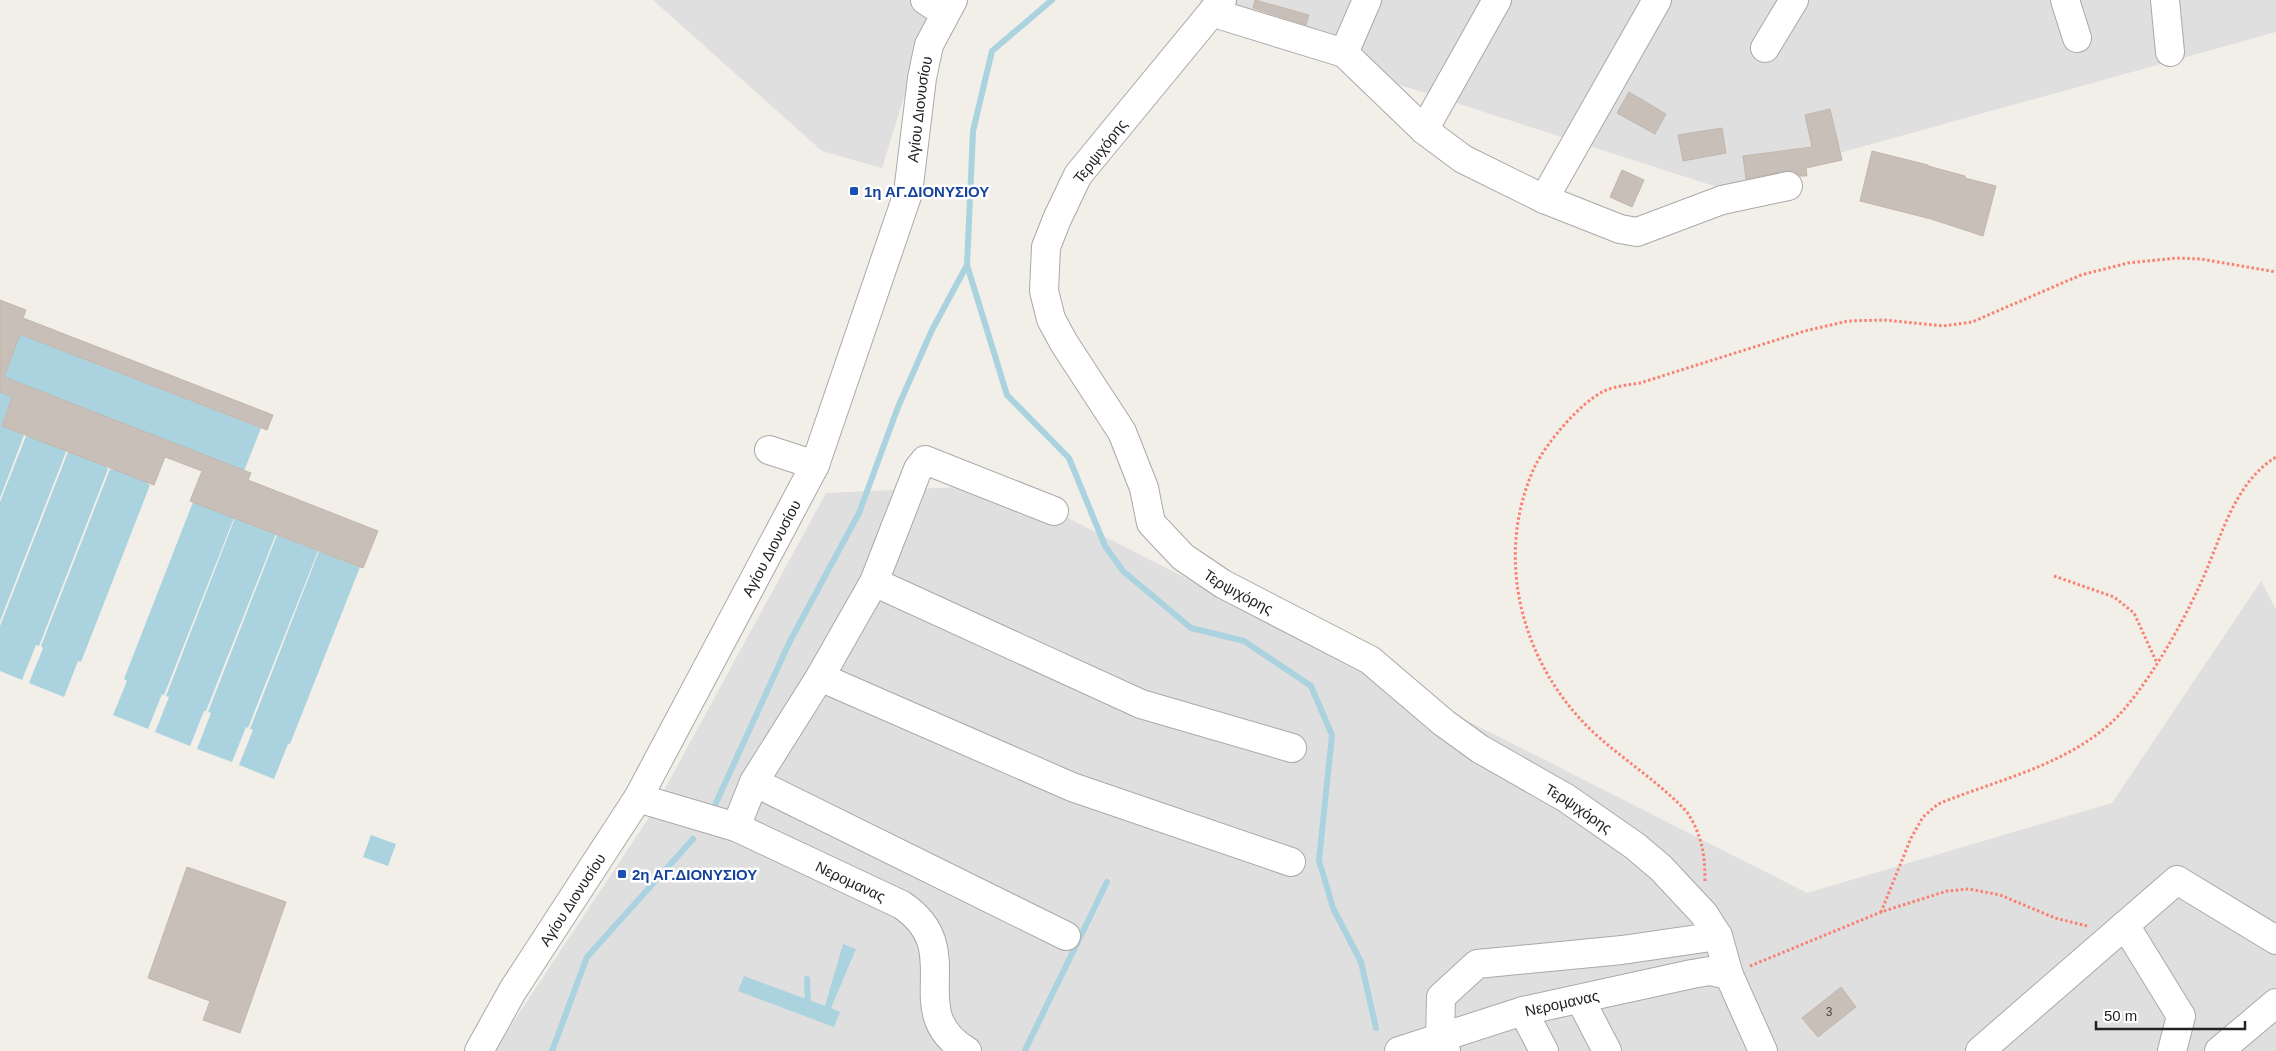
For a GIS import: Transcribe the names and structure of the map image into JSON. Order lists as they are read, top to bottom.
{
  "streets": {
    "street": ["Αγίου Διονυσίου", "Τερψιχόρης", "Νερομανας"]
  },
  "crossings": [
    ["Αγίου Διονυσίου", "Νερομανας"],
    ["Τερψιχόρης", "Νερομανας"]
  ],
  "places": {
    "transit": ["1η ΑΓ.ΔΙΟΝΥΣΙΟΥ", "2η ΑΓ.ΔΙΟΝΥΣΙΟΥ"]
  },
  "house_numbers": ["3"],
  "scale_bar": "50 m"
}
